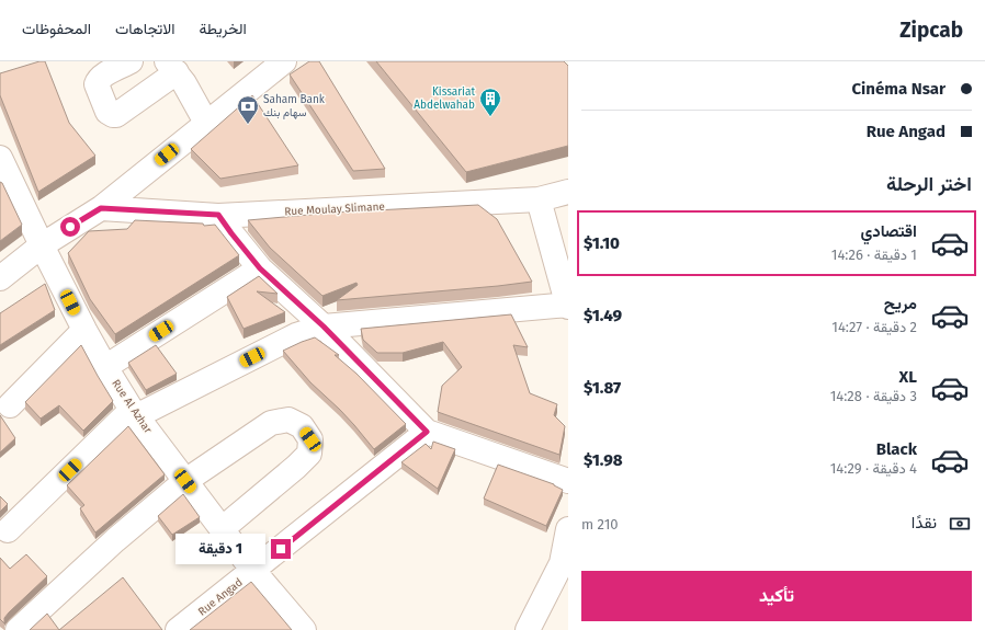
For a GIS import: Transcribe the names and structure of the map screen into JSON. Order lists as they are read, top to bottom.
{
  "streets": {
    "street": ["Rue Moulay Slimane", "Rue Al Azhar", "Rue Angad"]
  },
  "crossings": [
    ["Rue Al Azhar", "Rue Angad"]
  ],
  "places": {
    "building": ["Kissariat Abdelwahab"],
    "bank": ["Saham Bank سهام بنك"]
  },
  "page": {
    "header": "Zipcab",
    "nav": ["الخريطة", "الاتجاهات", "المحفوظات"],
    "banner": ["Cinéma Nsar", "Rue Angad"],
    "heading": "اختر الرحلة",
    "list": [
      {
        "name": "اقتصادي",
        "note": "1 دقيقة · 14:26",
        "value": "$1.10"
      },
      {
        "name": "مريح",
        "note": "2 دقيقة · 14:27",
        "value": "$1.49"
      },
      {
        "name": "XL",
        "note": "3 دقيقة · 14:28",
        "value": "$1.87"
      },
      {
        "name": "Black",
        "note": "4 دقيقة · 14:29",
        "value": "$1.98"
      }
    ],
    "pay": ["نقدًا", "210 m"],
    "bubble": "1 دقيقة",
    "buttons": "تأكيد"
  }
}
